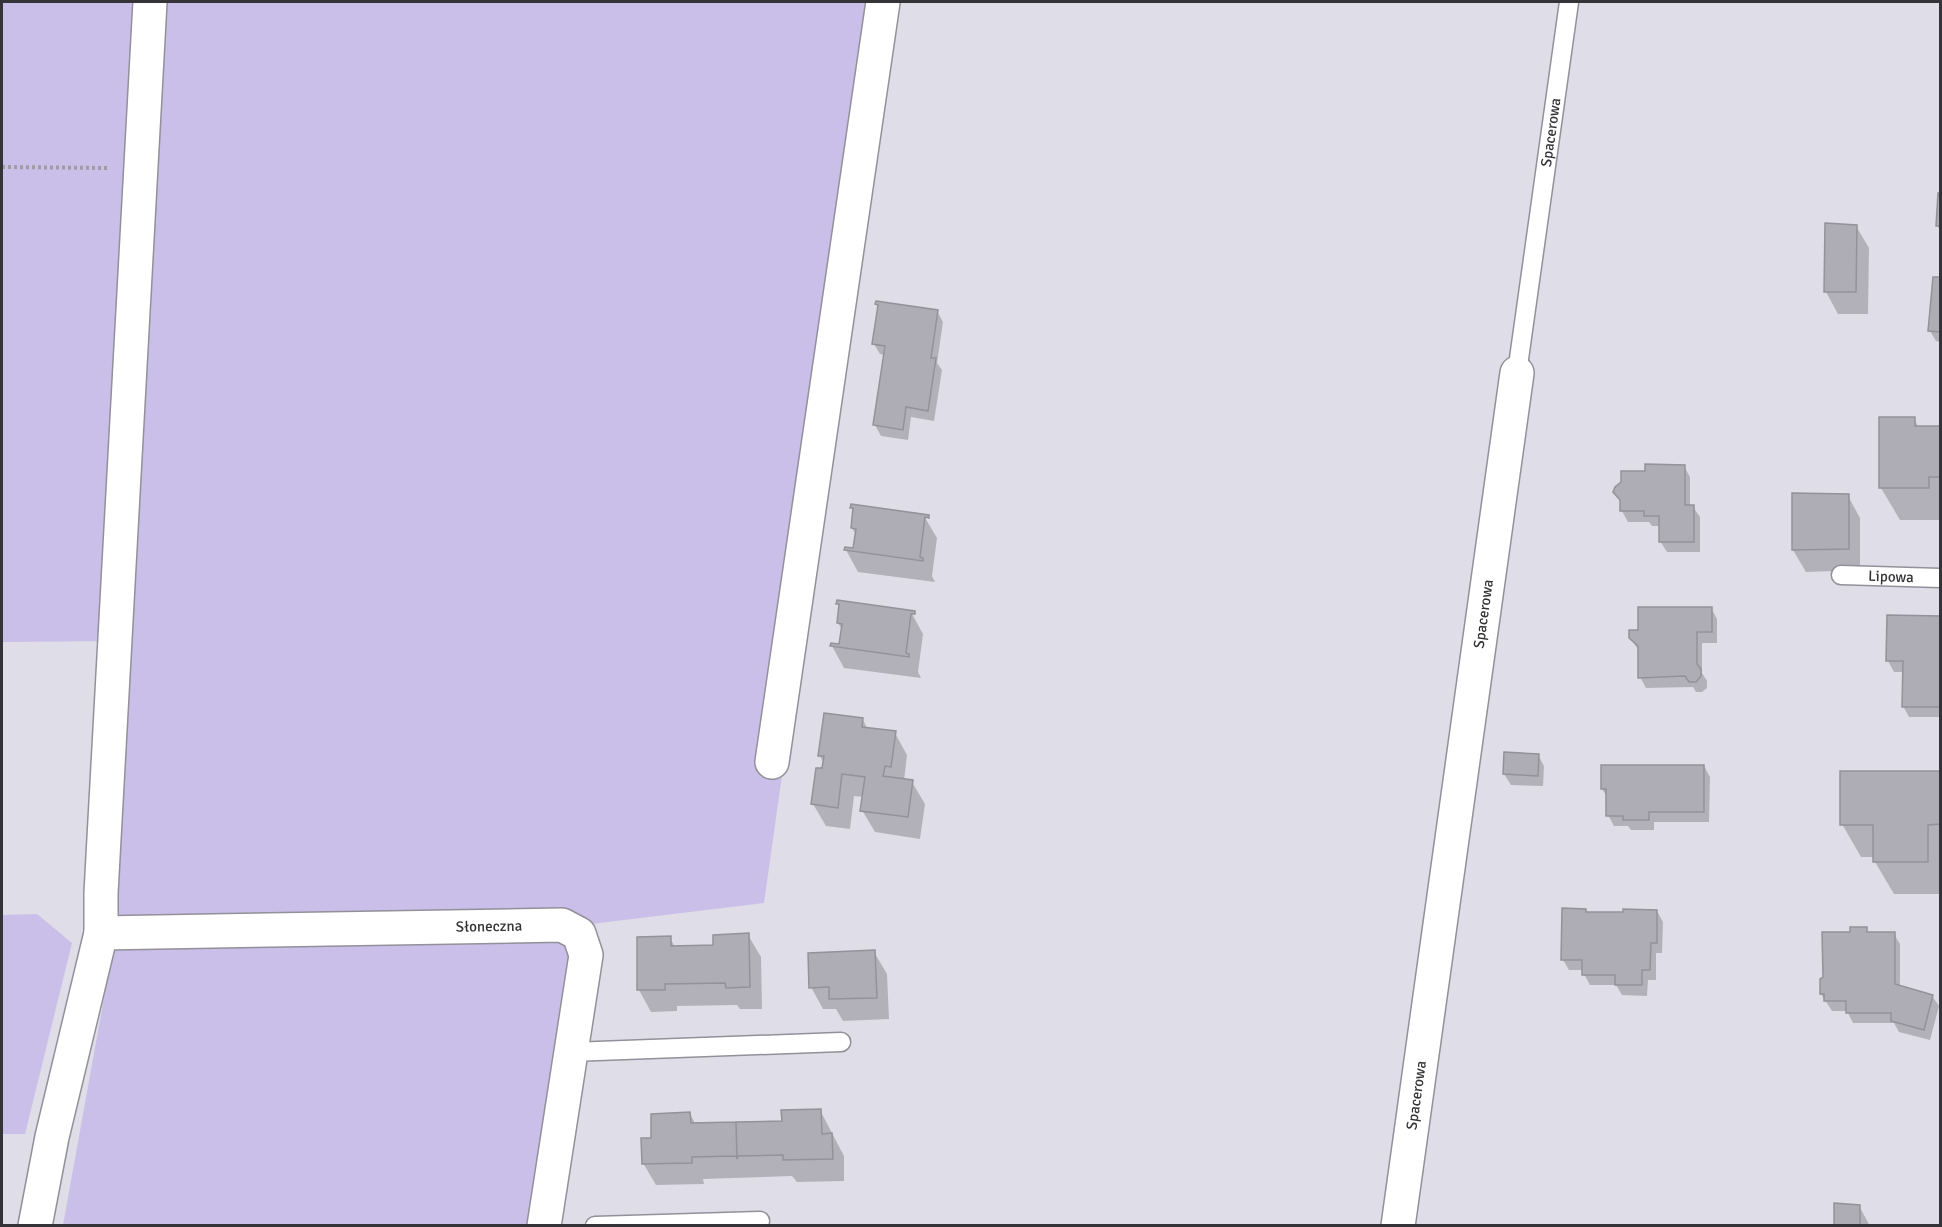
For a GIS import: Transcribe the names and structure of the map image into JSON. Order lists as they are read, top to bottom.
{
  "streets": {
    "street": ["Spacerowa", "Słoneczna"],
    "lane": ["Lipowa"]
  }
}
